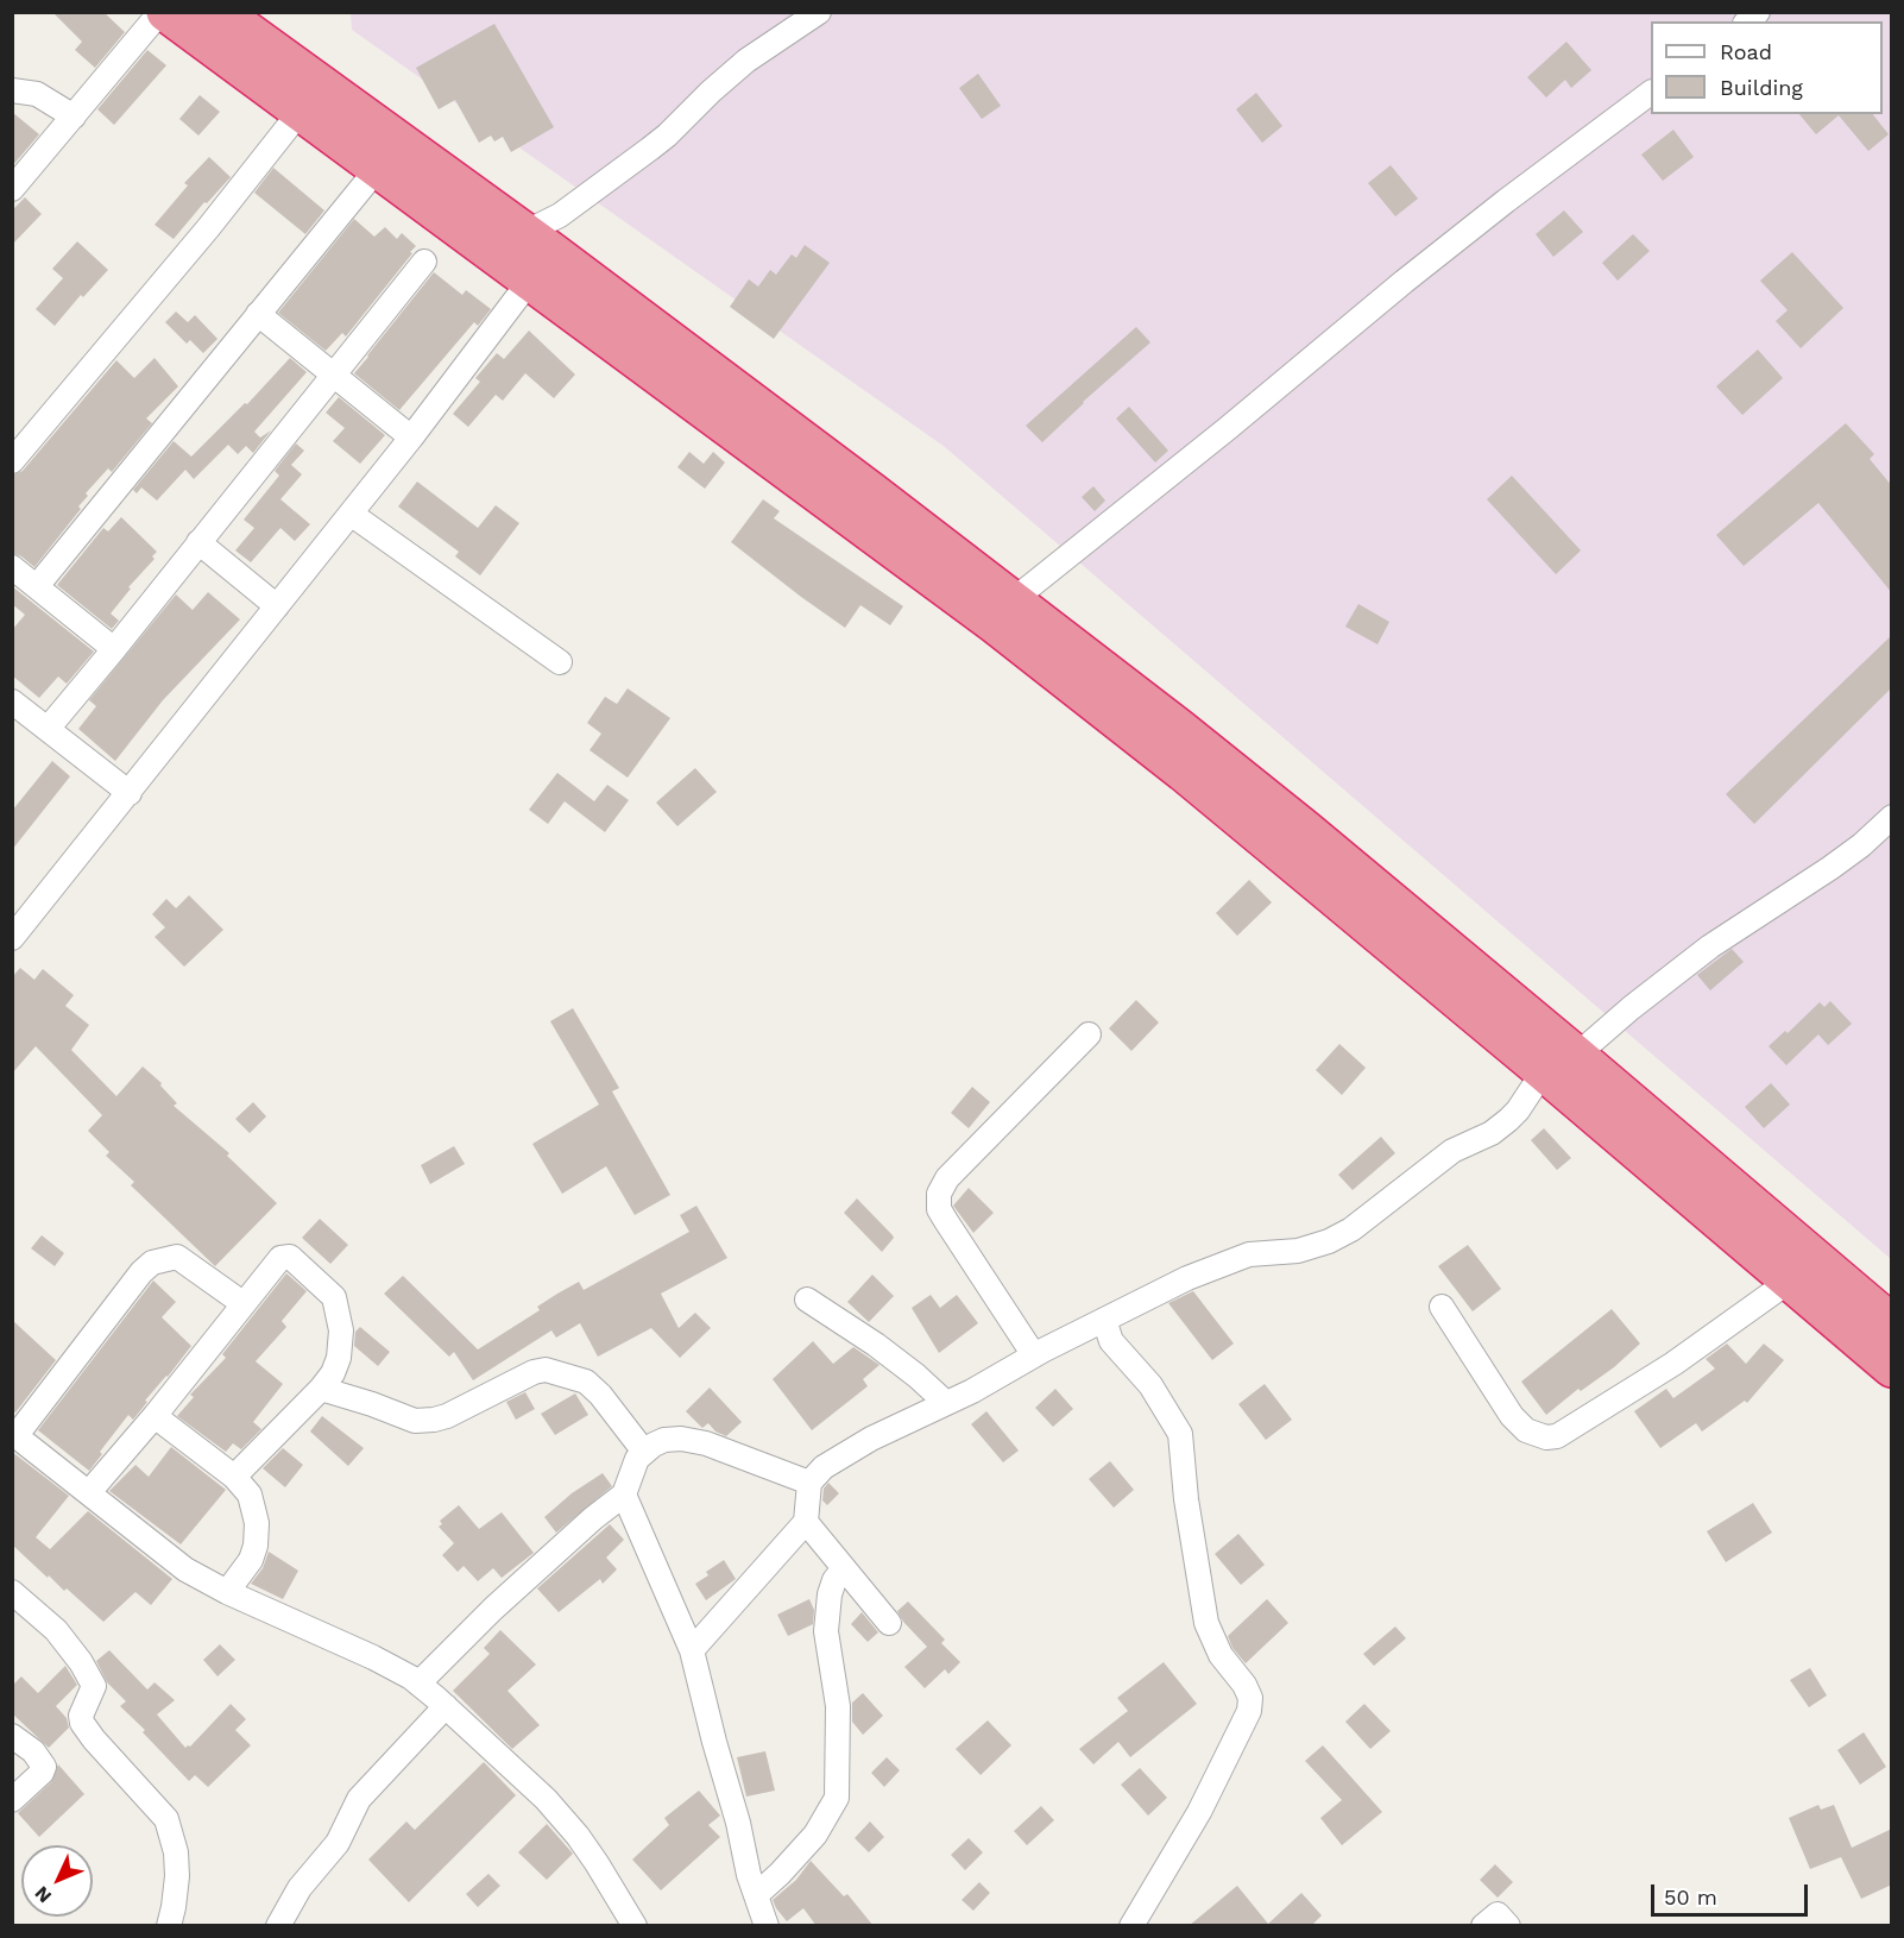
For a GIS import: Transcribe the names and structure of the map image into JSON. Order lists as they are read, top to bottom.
{
  "legend": ["Road", "Building"],
  "scale_bar": "50 m",
  "north": "bottom left"
}
